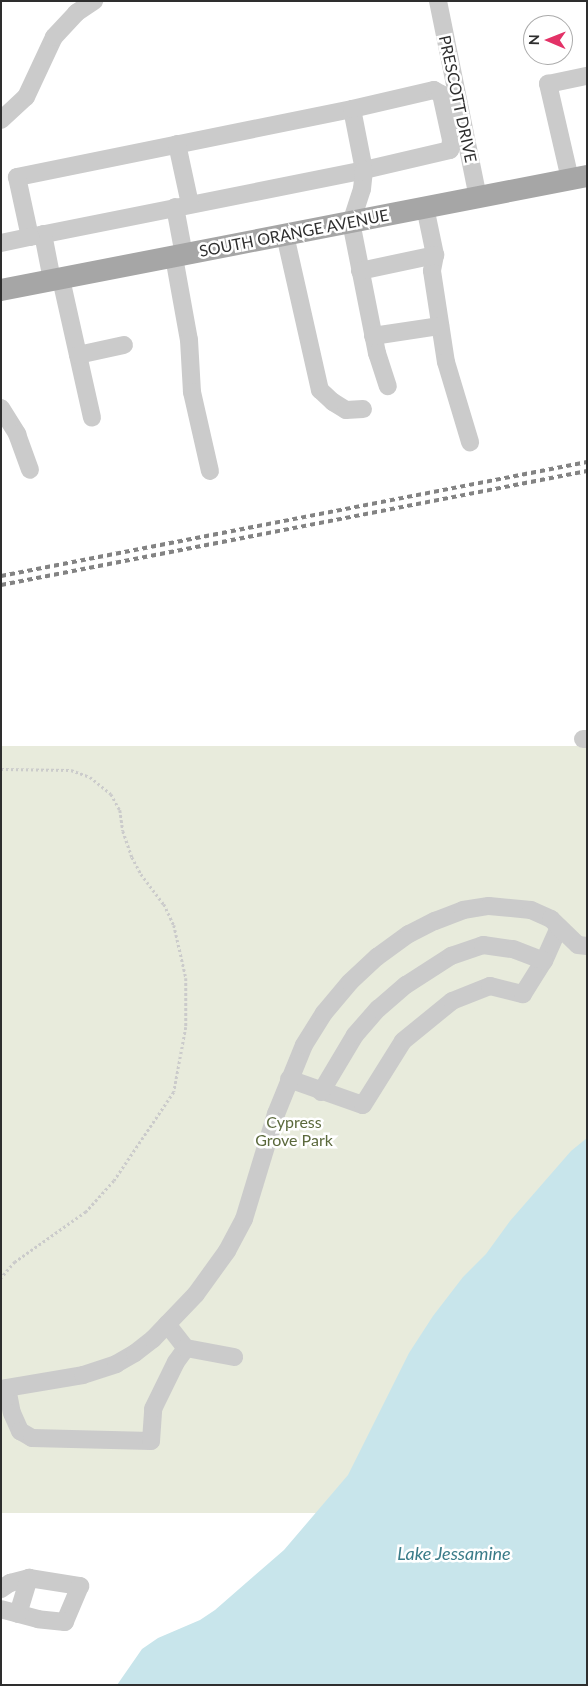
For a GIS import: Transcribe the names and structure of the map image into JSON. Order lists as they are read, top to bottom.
{
  "streets": {
    "main road": ["SOUTH ORANGE AVENUE"],
    "street": ["PRESCOTT DRIVE"]
  },
  "crossings": [
    ["PRESCOTT DRIVE", "SOUTH ORANGE AVENUE"]
  ],
  "water": ["Lake Jessamine"],
  "parks": ["Cypress Grove Park"],
  "north": "left"
}
